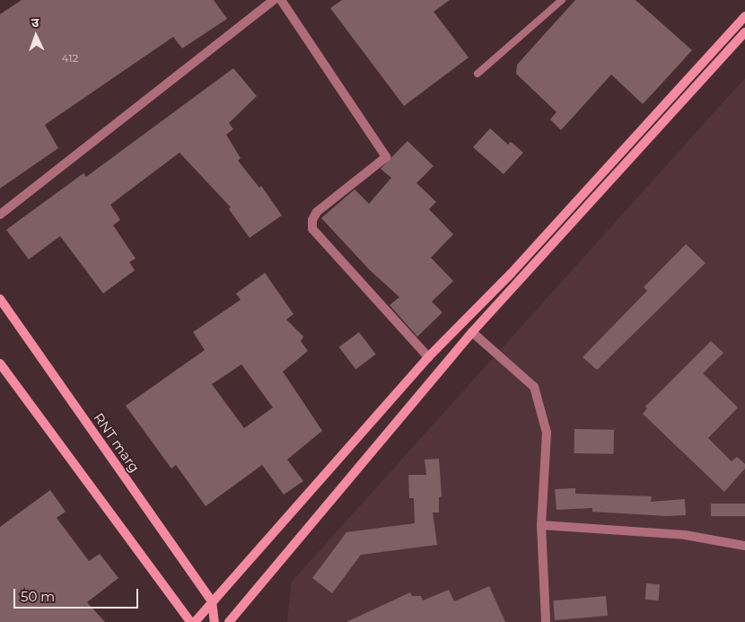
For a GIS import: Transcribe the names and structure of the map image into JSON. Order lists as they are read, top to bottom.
{
  "streets": {
    "main road": ["RNT marg"]
  },
  "house_numbers": ["412"],
  "scale_bar": "50 m",
  "north": "top"
}
